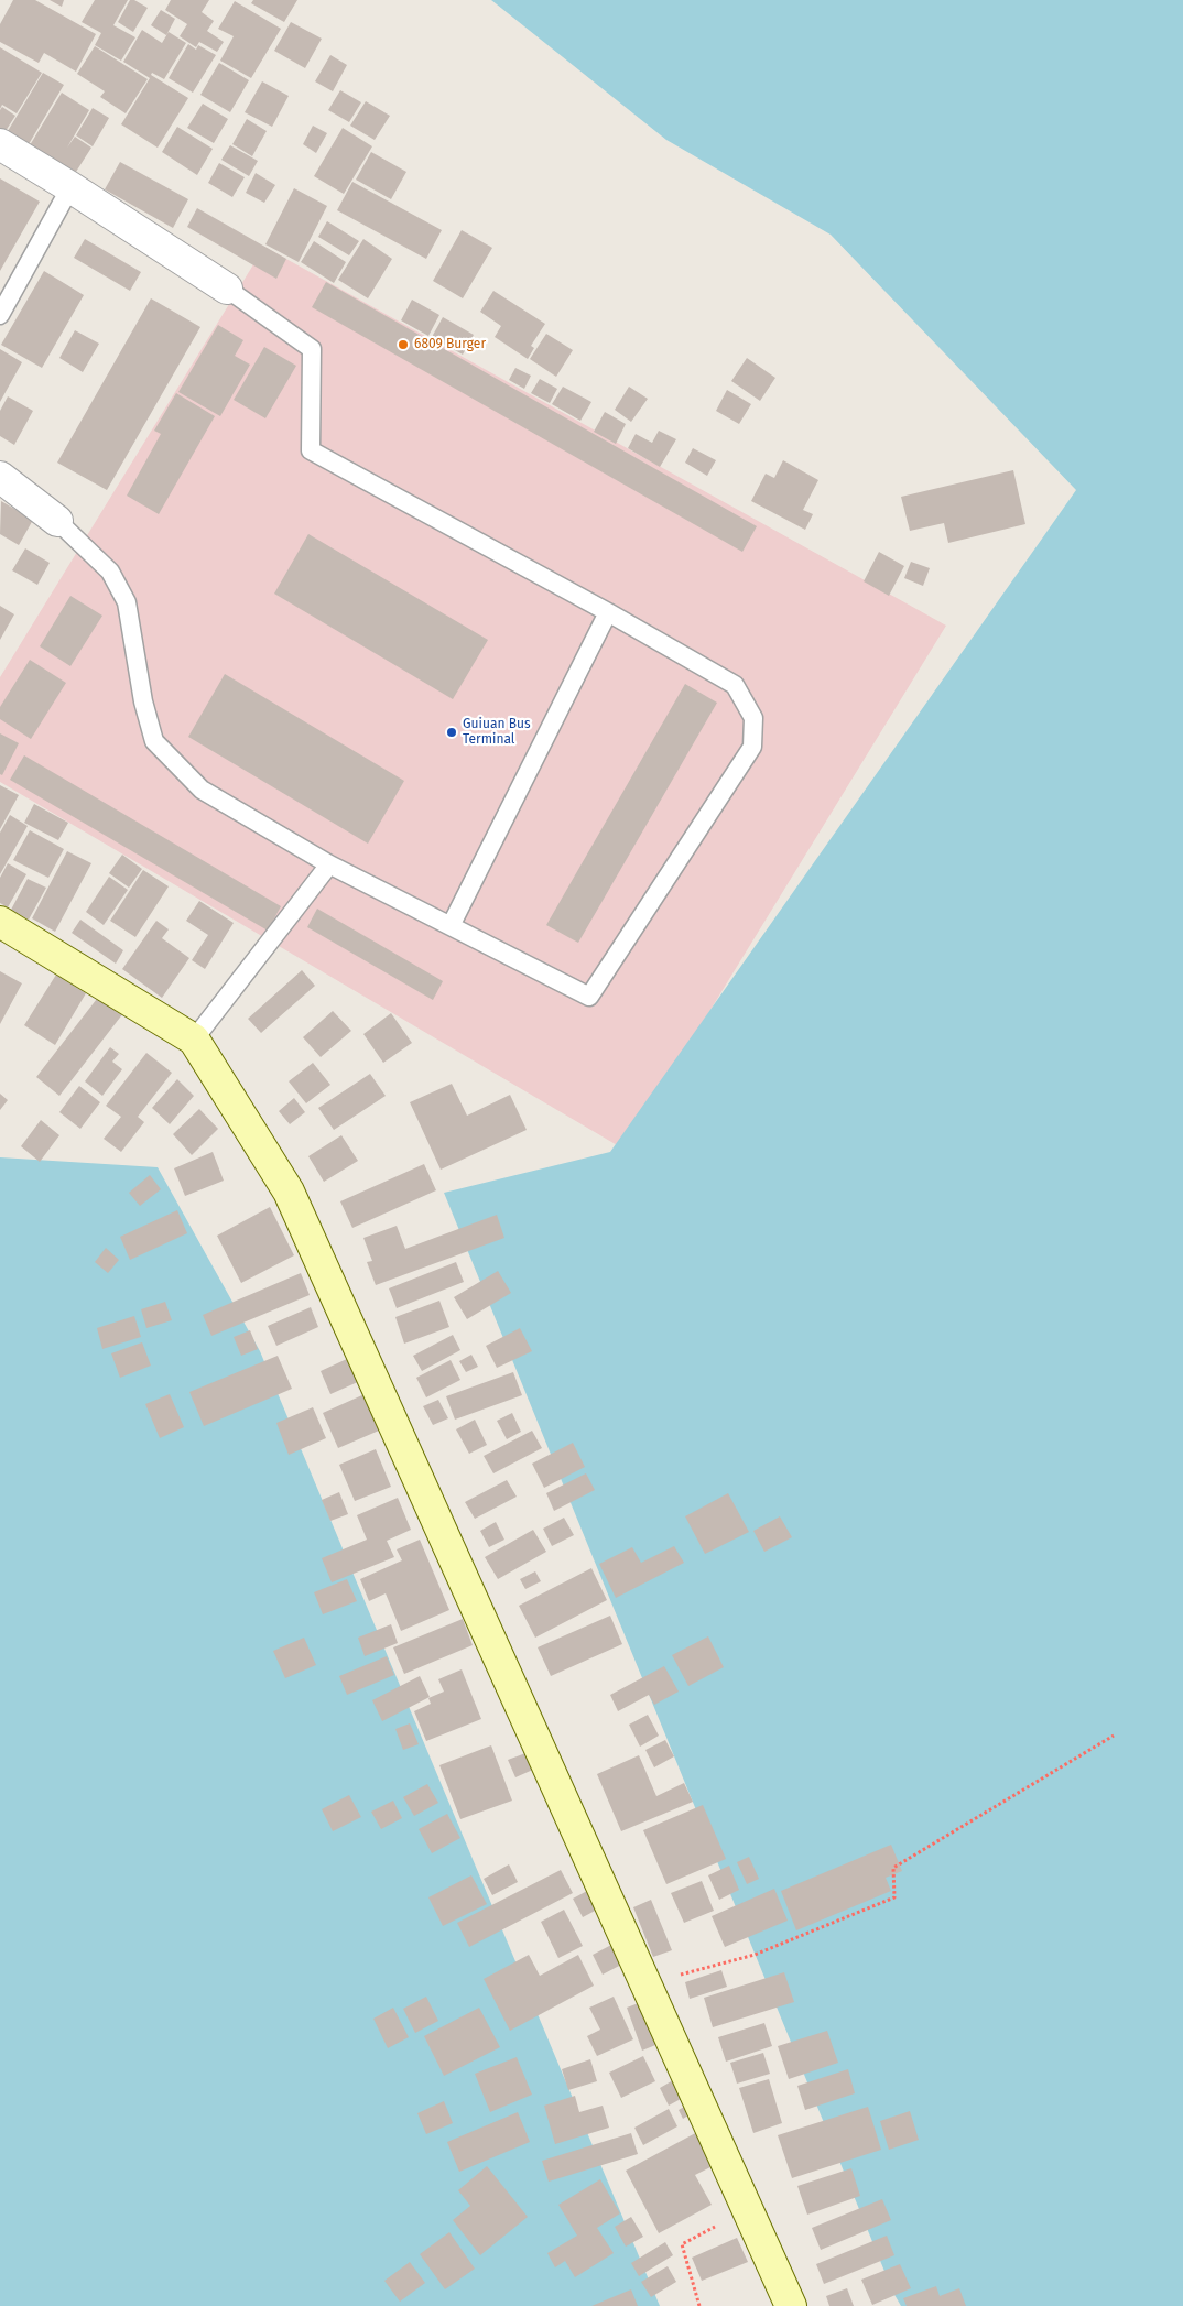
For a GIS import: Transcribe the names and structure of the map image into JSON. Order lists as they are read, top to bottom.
{
  "places": ["6809 Burger", "Guiuan Bus Terminal"]
}
